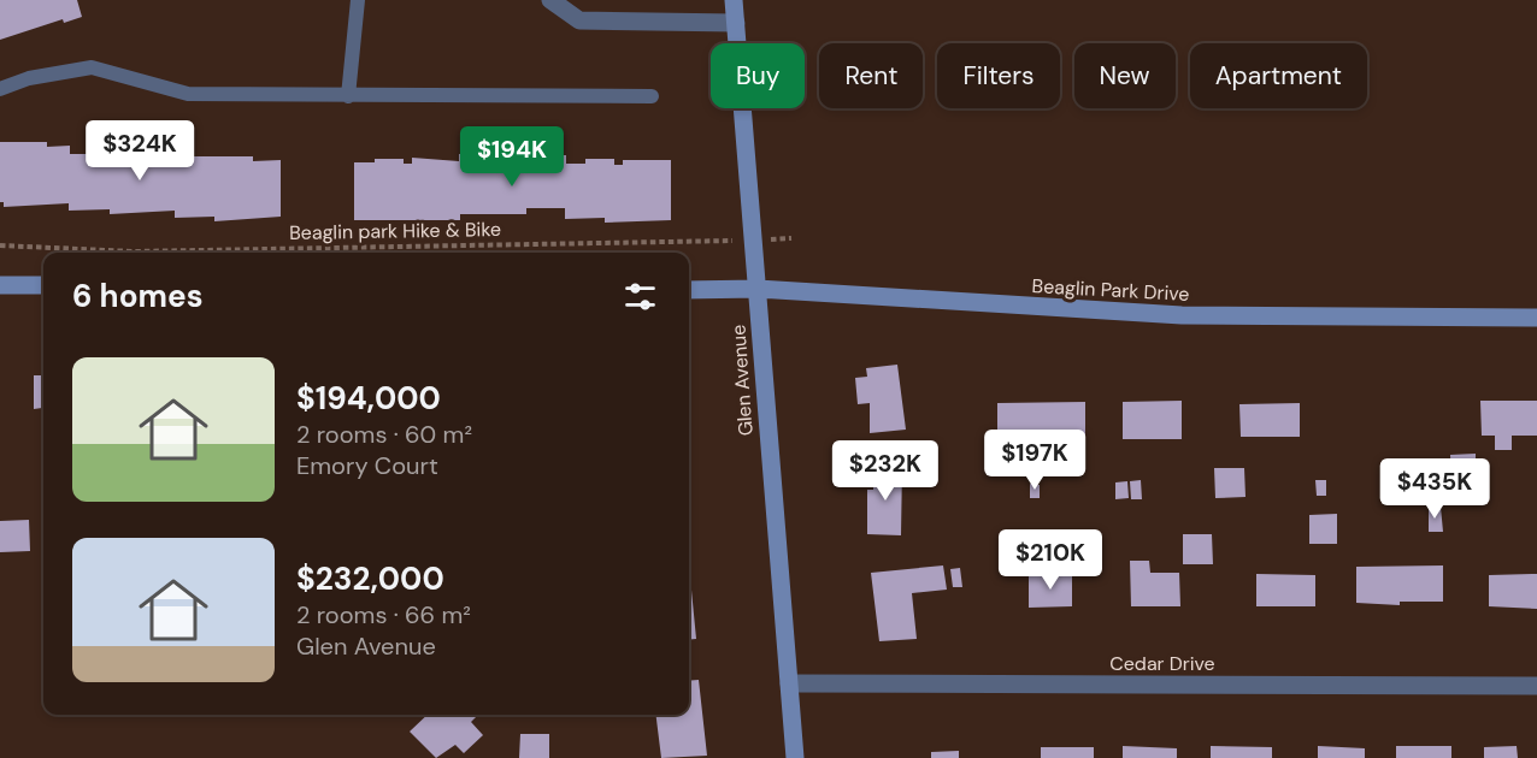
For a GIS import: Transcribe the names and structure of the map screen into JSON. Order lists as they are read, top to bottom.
{
  "streets": {
    "main road": ["Beaglin Park Drive", "Glen Avenue"],
    "street": ["Cedar Drive"],
    "path": ["Beaglin park Hike & Bike"]
  },
  "crossings": [
    ["Beaglin park Hike & Bike", "Glen Avenue"],
    ["Beaglin Park Drive", "Glen Avenue"],
    ["Glen Avenue", "Cedar Drive"]
  ],
  "page": {
    "chip": [
      "Buy",
      "Rent",
      "Filters",
      "New",
      "Apartment"
    ],
    "price": [
      "$324K",
      "$194K",
      "$197K",
      "$232K",
      "$435K",
      "$210K"
    ],
    "heading": "6 homes",
    "list": [
      {
        "name": "$194,000",
        "note": "2 rooms · 60 m² · Emory Court"
      },
      {
        "name": "$232,000",
        "note": "2 rooms · 66 m² · Glen Avenue"
      }
    ]
  }
}
